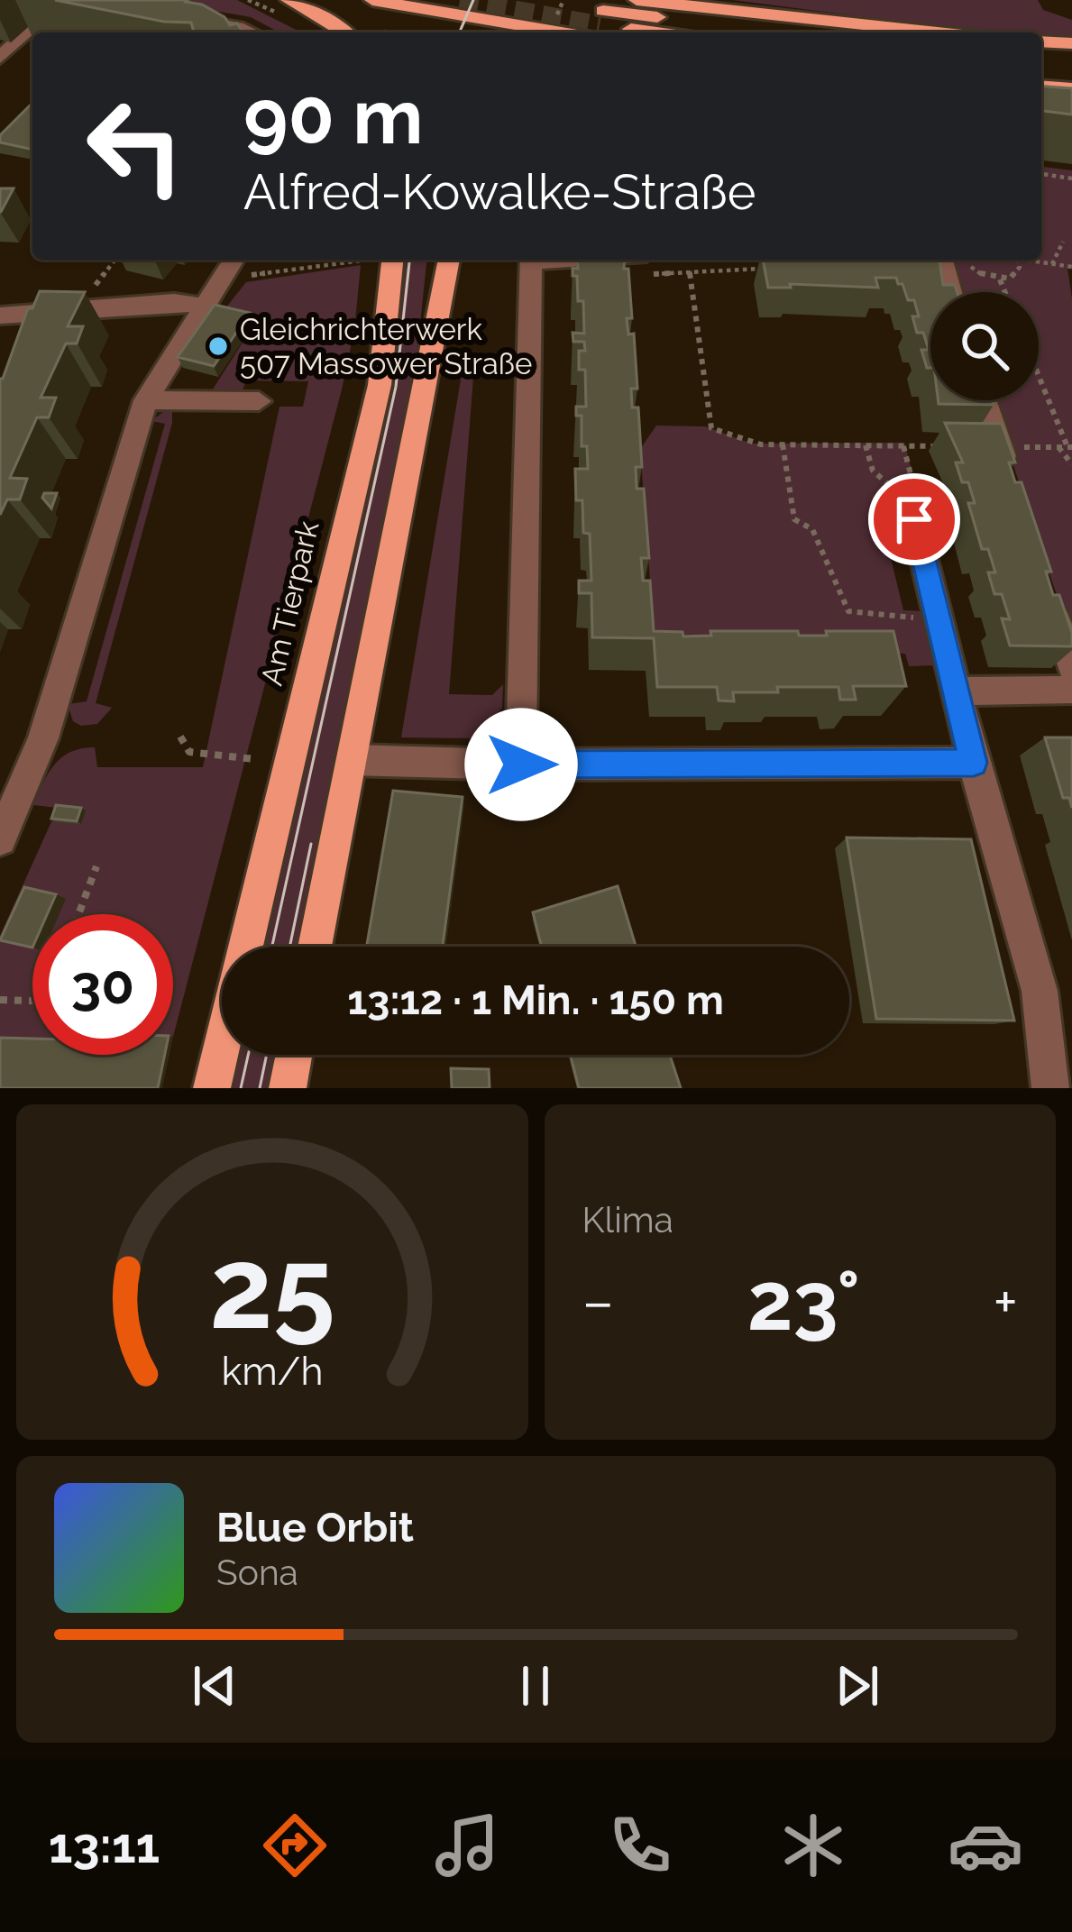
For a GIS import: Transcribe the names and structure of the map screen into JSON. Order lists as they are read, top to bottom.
{
  "streets": {
    "main road": ["Am Tierpark"]
  },
  "places": ["Gleichrichterwerk 507 Massower Straße"],
  "page": {
    "turn": ["90 m", "Alfred-Kowalke-Straße"],
    "limit": "30",
    "trip": "13:12 · 1 Min. · 150 m",
    "tile": "Klima",
    "heat": ["−", "23°", "+"],
    "song": ["Blue Orbit", "Sona"],
    "tabs": "13:11",
    "gauge": ["25", "km/h"]
  }
}
